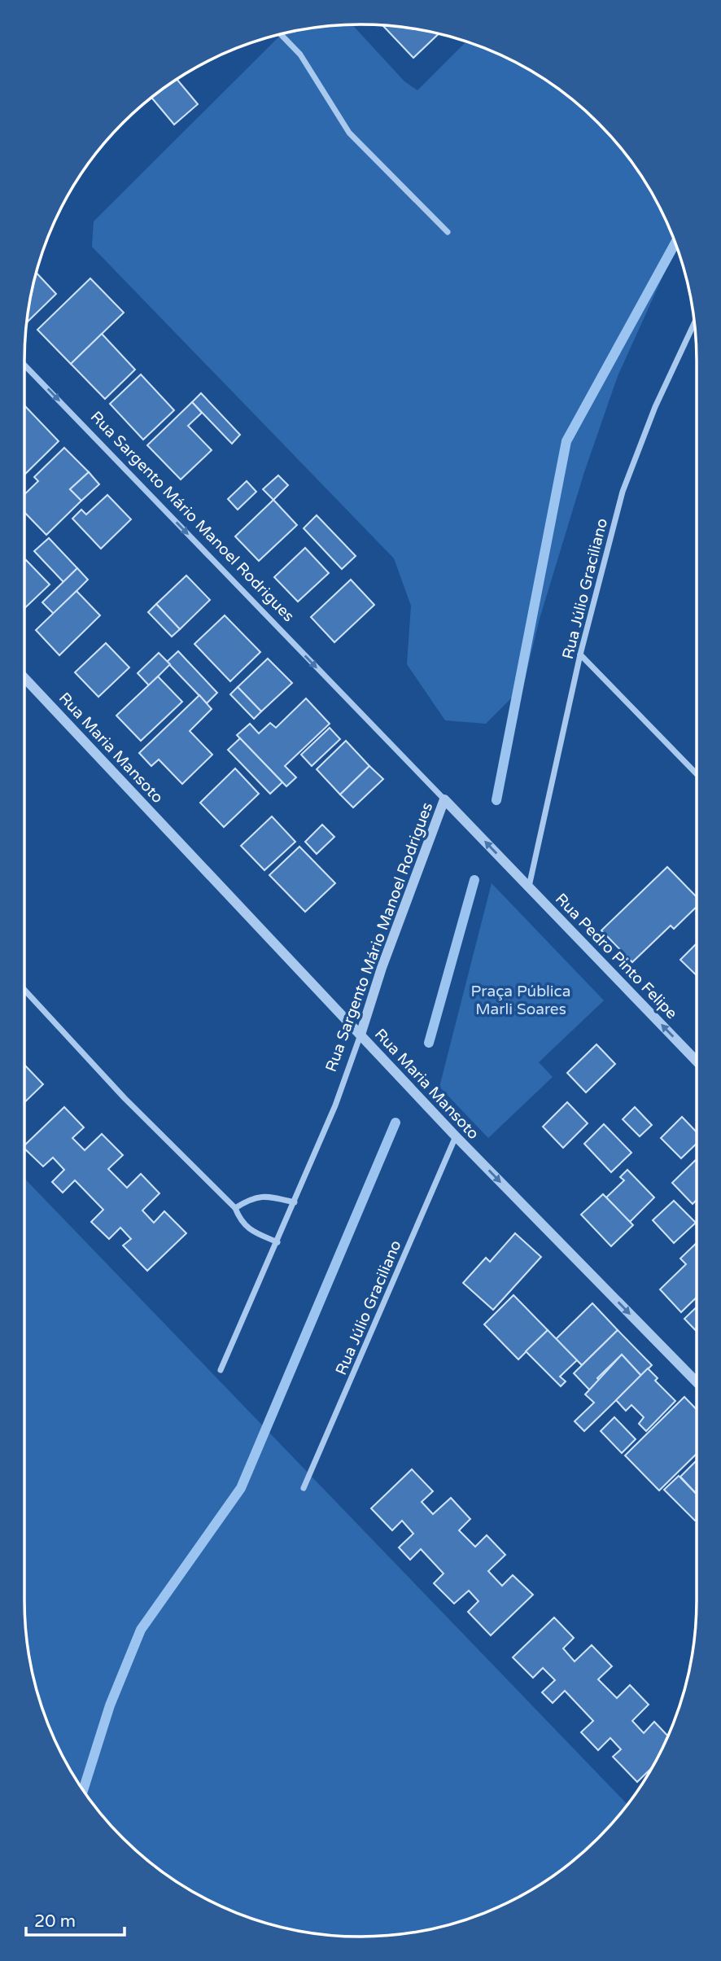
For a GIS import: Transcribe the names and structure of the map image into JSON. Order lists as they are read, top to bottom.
{
  "streets": {
    "street": [
      "Rua Sargento Mário Manoel Rodrigues",
      "Rua Júlio Graciliano",
      "Rua Maria Mansoto",
      "Rua Pedro Pinto Felipe"
    ]
  },
  "crossings": [
    ["Rua Sargento Mário Manoel Rodrigues", "Rua Maria Mansoto"],
    ["Rua Sargento Mário Manoel Rodrigues", "Rua Pedro Pinto Felipe"],
    ["Rua Júlio Graciliano", "Rua Maria Mansoto"],
    ["Rua Júlio Graciliano", "Rua Pedro Pinto Felipe"]
  ],
  "one_way": ["Rua Sargento Mário Manoel Rodrigues", "Rua Maria Mansoto", "Rua Pedro Pinto Felipe"],
  "parks": ["Praça Pública Marli Soares"],
  "scale_bar": "20 m"
}
